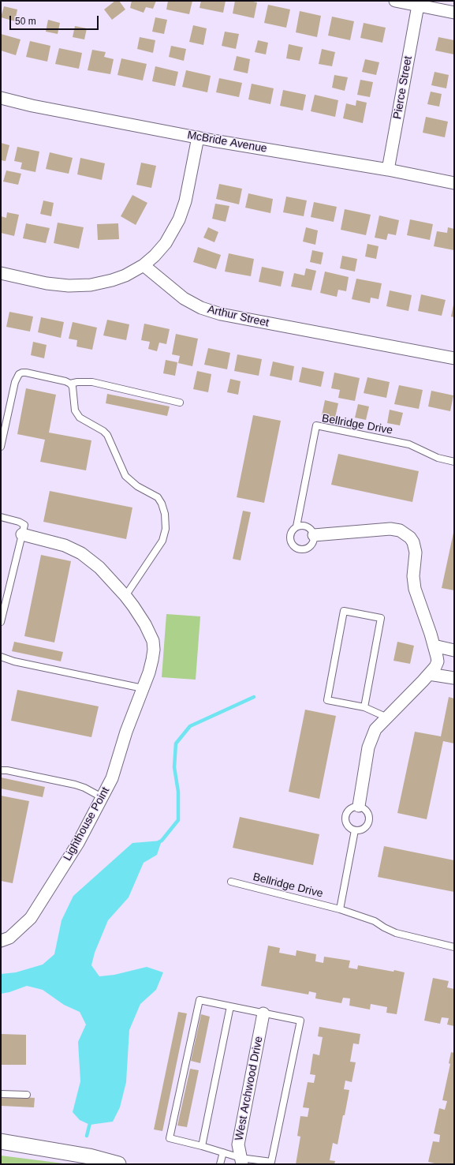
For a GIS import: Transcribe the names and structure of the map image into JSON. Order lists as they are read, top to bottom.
{
  "streets": {
    "street": [
      "Pierce Street",
      "McBride Avenue",
      "Arthur Street",
      "Lighthouse Point",
      "West Archwood Drive"
    ],
    "lane": ["Bellridge Drive"]
  },
  "crossings": [
    ["Pierce Street", "McBride Avenue"]
  ],
  "scale_bar": "50 m"
}
